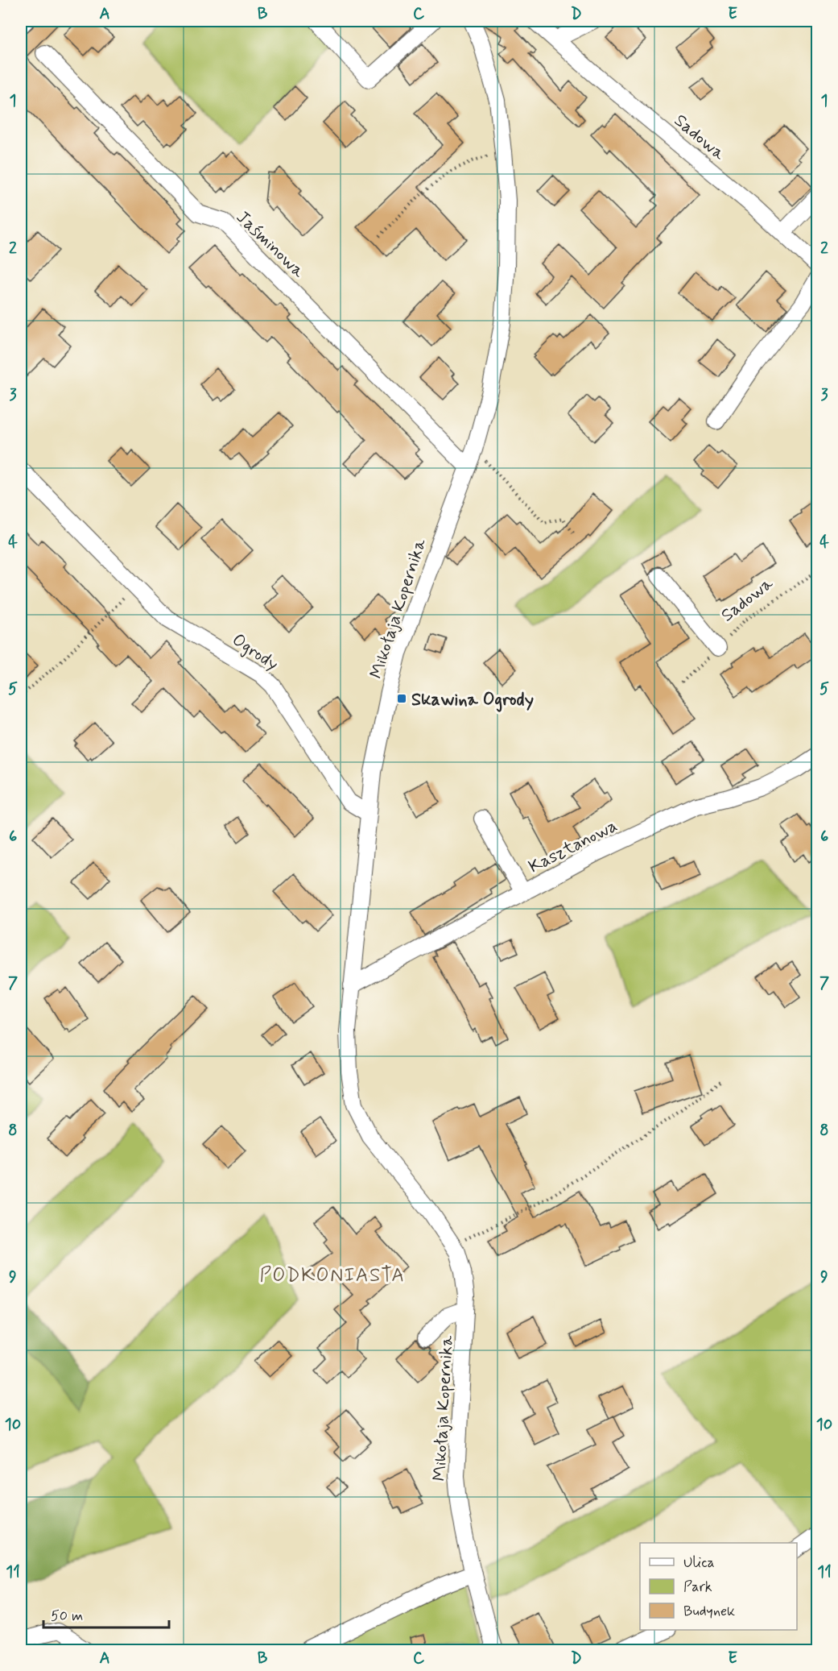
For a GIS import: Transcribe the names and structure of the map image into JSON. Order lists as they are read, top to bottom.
{
  "streets": {
    "street": [
      "Sadowa",
      "Jaśminowa",
      "Mikołaja Kopernika",
      "Ogrody",
      "Kasztanowa"
    ]
  },
  "crossings": [
    ["Jaśminowa", "Mikołaja Kopernika"],
    ["Mikołaja Kopernika", "Ogrody"],
    ["Mikołaja Kopernika", "Kasztanowa"]
  ],
  "districts": ["PODKONIASTA"],
  "places": {
    "transit": ["Skawina Ogrody"]
  },
  "legend": ["Ulica", "Park", "Budynek"],
  "scale_bar": "50 m",
  "grid": {
    "columns": [
      "A",
      "B",
      "C",
      "D",
      "E"
    ],
    "rows": [
      "1",
      "2",
      "3",
      "4",
      "5",
      "6",
      "7",
      "8",
      "9",
      "10",
      "11"
    ]
  }
}
